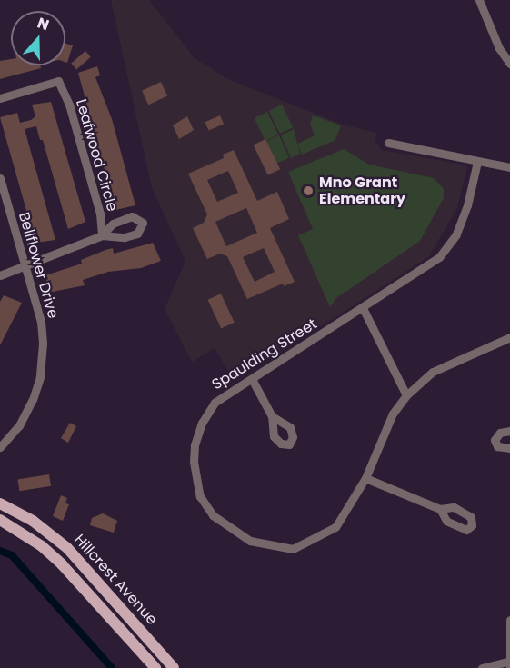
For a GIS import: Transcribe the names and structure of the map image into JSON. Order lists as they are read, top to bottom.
{
  "streets": {
    "main road": ["Hillcrest Avenue"],
    "street": ["Leafwood Circle", "Bellflower Drive", "Spaulding Street"]
  },
  "crossings": [
    ["Leafwood Circle", "Bellflower Drive"]
  ],
  "places": ["Mno Grant Elementary"],
  "north": "top"
}
